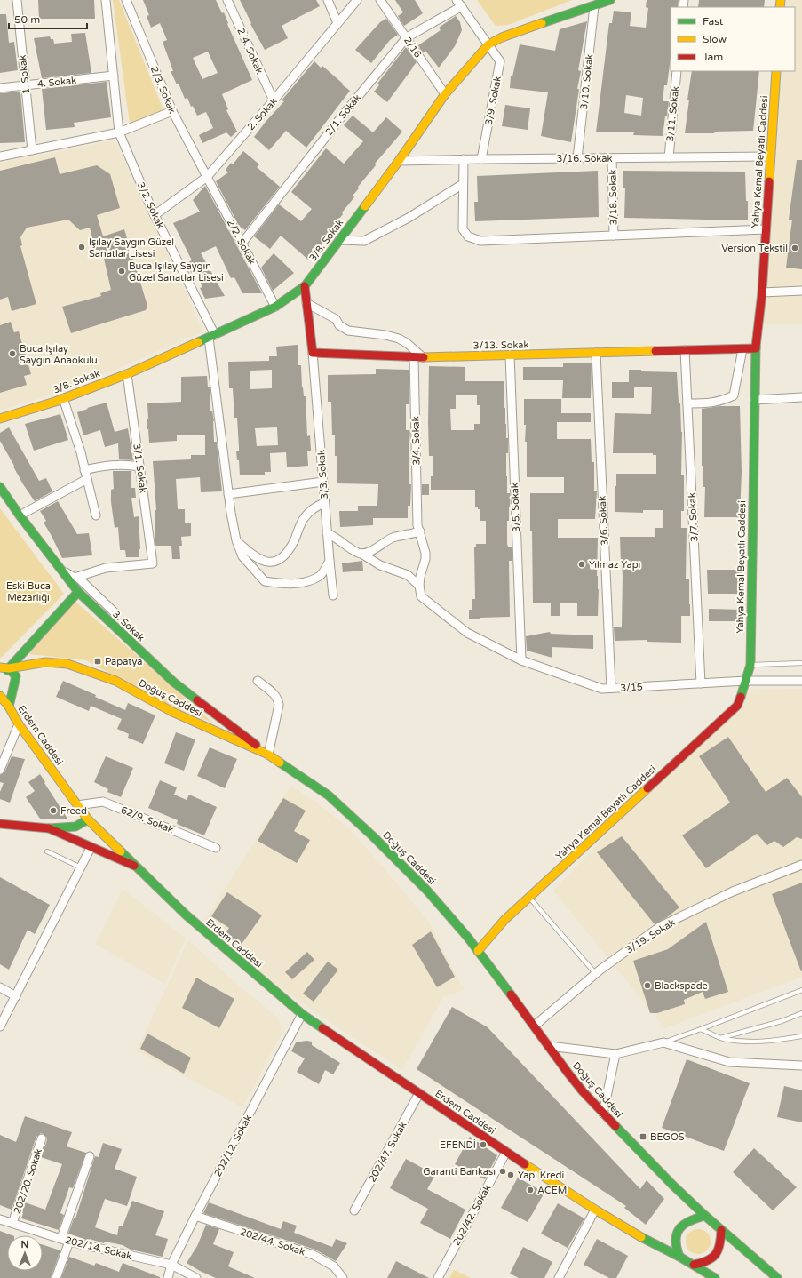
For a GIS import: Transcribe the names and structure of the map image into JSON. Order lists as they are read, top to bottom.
{
  "streets": {
    "main road": [
      "Yahya Kemal Beyatlı Caddesi",
      "3/8. Sokak",
      "3/13. Sokak",
      "3. Sokak",
      "Doğuş Caddesi",
      "Erdem Caddesi"
    ],
    "street": [
      "2/16",
      "2/4. Sokak",
      "1. Sokak",
      "4. Sokak",
      "3/10. Sokak",
      "2/3. Sokak",
      "3/9. Sokak",
      "2. Sokak",
      "3/11. Sokak",
      "2/1. Sokak",
      "3/16. Sokak",
      "3/18. Sokak",
      "3/2. Sokak",
      "2/2. Sokak",
      "3/4. Sokak",
      "3/1. Sokak",
      "3/3. Sokak",
      "3/5. Sokak",
      "3/7. Sokak",
      "3/6. Sokak",
      "3/15",
      "62/9. Sokak",
      "3/19. Sokak",
      "202/12. Sokak",
      "202/47. Sokak",
      "202/20. Sokak",
      "202/42. Sokak",
      "202/44. Sokak",
      "202/14. Sokak"
    ]
  },
  "crossings": [
    ["2/16", "2/1. Sokak"],
    ["2/16", "3/8. Sokak"],
    ["2/4. Sokak", "2. Sokak"],
    ["1. Sokak", "4. Sokak"],
    ["3/10. Sokak", "3/16. Sokak"],
    ["3/10. Sokak", "3/8. Sokak"],
    ["2/3. Sokak", "2. Sokak"],
    ["2/3. Sokak", "2/2. Sokak"],
    ["3/9. Sokak", "2/1. Sokak"],
    ["3/9. Sokak", "3/16. Sokak"],
    ["3/9. Sokak", "3/8. Sokak"],
    ["2. Sokak", "3/2. Sokak"],
    ["2. Sokak", "2/2. Sokak"],
    ["3/11. Sokak", "3/16. Sokak"],
    ["2/1. Sokak", "2/2. Sokak"],
    ["3/16. Sokak", "Yahya Kemal Beyatlı Caddesi"],
    ["3/16. Sokak", "3/18. Sokak"],
    ["3/16. Sokak", "3/8. Sokak"],
    ["Yahya Kemal Beyatlı Caddesi", "3/13. Sokak"],
    ["Yahya Kemal Beyatlı Caddesi", "3/15"],
    ["Yahya Kemal Beyatlı Caddesi", "Doğuş Caddesi"],
    ["3/2. Sokak", "3/8. Sokak"],
    ["3/2. Sokak", "3/3. Sokak"],
    ["3/8. Sokak", "2/2. Sokak"],
    ["3/8. Sokak", "3/1. Sokak"],
    ["3/13. Sokak", "3/4. Sokak"],
    ["3/13. Sokak", "3/3. Sokak"],
    ["3/13. Sokak", "3/5. Sokak"],
    ["3/13. Sokak", "3/7. Sokak"],
    ["3/13. Sokak", "3/6. Sokak"],
    ["3/4. Sokak", "3/15"],
    ["3/5. Sokak", "3/15"],
    ["3/7. Sokak", "3/15"],
    ["3/6. Sokak", "3/15"],
    ["3. Sokak", "Doğuş Caddesi"],
    ["Doğuş Caddesi", "3/19. Sokak"],
    ["Erdem Caddesi", "62/9. Sokak"],
    ["Erdem Caddesi", "202/12. Sokak"],
    ["Erdem Caddesi", "202/47. Sokak"],
    ["Erdem Caddesi", "202/42. Sokak"],
    ["202/12. Sokak", "202/44. Sokak"],
    ["202/12. Sokak", "202/14. Sokak"],
    ["202/20. Sokak", "202/14. Sokak"]
  ],
  "parks": ["Eski Buca Mezarlığı"],
  "places": {
    "other": [
      "Işılay Saygın Güzel Sanatlar Lisesi",
      "Version Tekstil",
      "Buca Işılay Saygın Güzel Sanatlar Lisesi",
      "Buca Işılay Saygın Anaokulu",
      "Yılmaz Yapı",
      "Freed",
      "Blackspade",
      "EFENDİ",
      "Garanti Bankası",
      "Yapı Kredi",
      "ACEM"
    ],
    "transit": ["Papatya", "BEGOS"]
  },
  "legend": ["Fast", "Slow", "Jam"],
  "scale_bar": "50 m",
  "north": "top"
}
